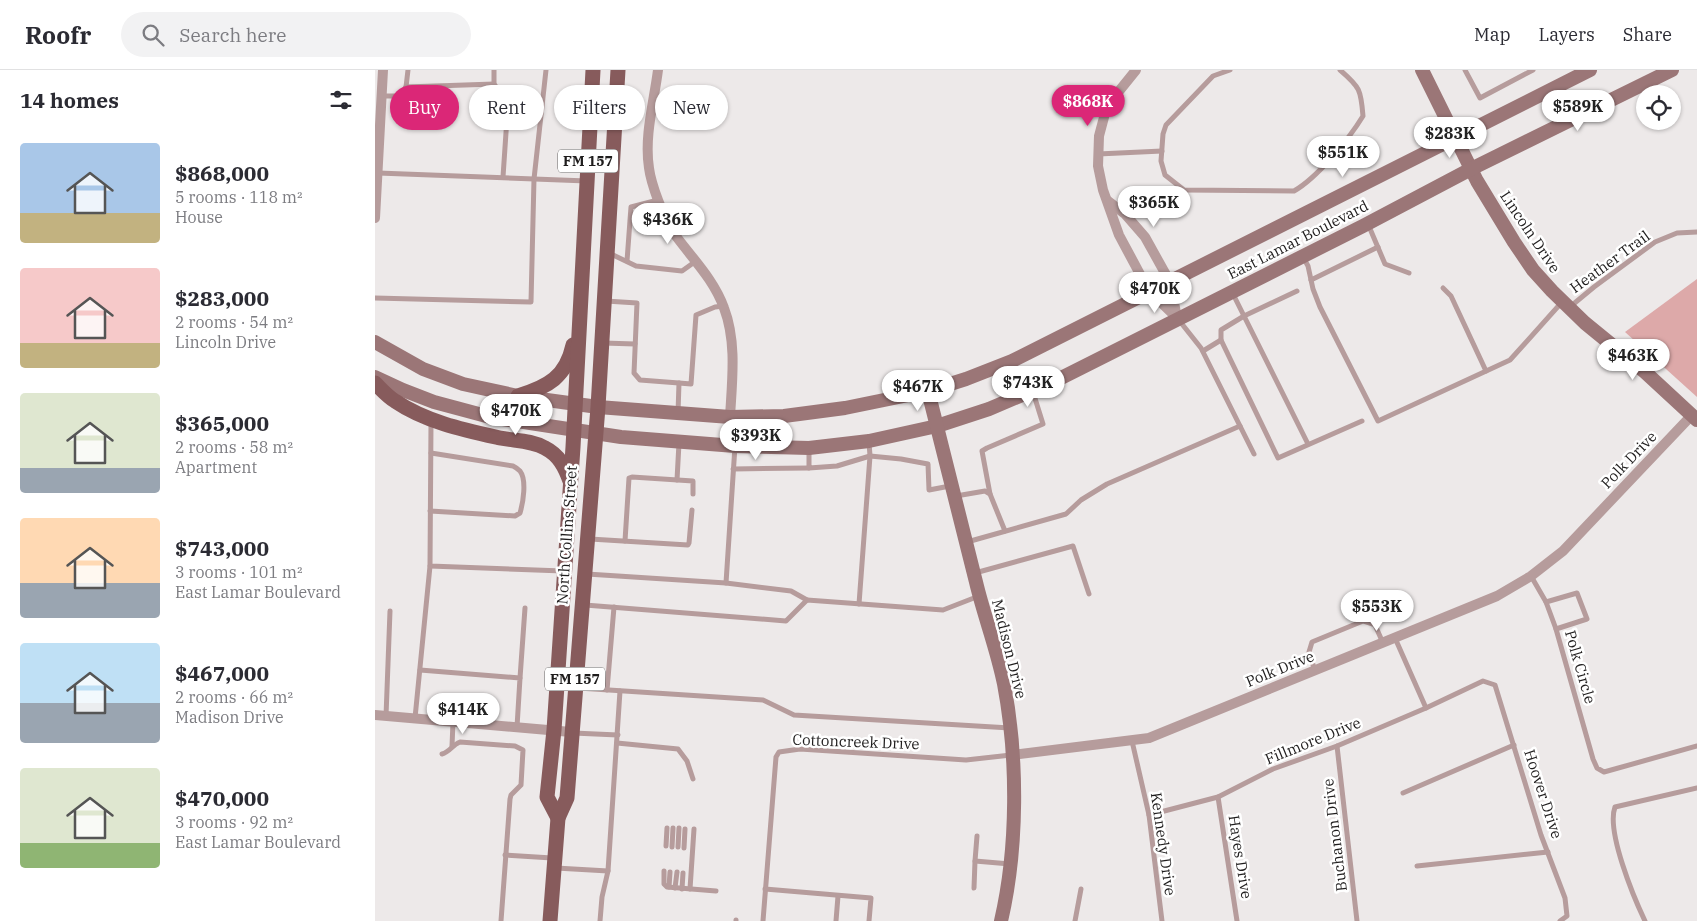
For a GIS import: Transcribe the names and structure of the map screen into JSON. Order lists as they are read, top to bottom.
{
  "streets": {
    "main road": [
      "FM 157",
      "Lincoln Drive",
      "East Lamar Boulevard",
      "North Collins Street",
      "Madison Drive"
    ],
    "street": ["Polk Drive"],
    "lane": [
      "Heather Trail",
      "Polk Circle",
      "Fillmore Drive",
      "Cottoncreek Drive",
      "Hoover Drive",
      "Buchanon Drive",
      "Kennedy Drive",
      "Hayes Drive"
    ]
  },
  "crossings": [
    ["Lincoln Drive", "East Lamar Boulevard"],
    ["Lincoln Drive", "Heather Trail"],
    ["Lincoln Drive", "Polk Drive"],
    ["East Lamar Boulevard", "North Collins Street"],
    ["East Lamar Boulevard", "Madison Drive"],
    ["Polk Drive", "Madison Drive"],
    ["Polk Drive", "Polk Circle"],
    ["Polk Drive", "Cottoncreek Drive"],
    ["Polk Drive", "Kennedy Drive"],
    ["Madison Drive", "Cottoncreek Drive"],
    ["Fillmore Drive", "Hoover Drive"],
    ["Fillmore Drive", "Buchanon Drive"],
    ["Fillmore Drive", "Kennedy Drive"],
    ["Fillmore Drive", "Hayes Drive"]
  ],
  "page": {
    "header": "Roofr",
    "search": "Search here",
    "nav": ["Map", "Layers", "Share"],
    "heading": "14 homes",
    "price": [
      "$868K",
      "$589K",
      "$283K",
      "$551K",
      "$365K",
      "$436K",
      "$470K",
      "$463K",
      "$743K",
      "$467K",
      "$470K",
      "$393K",
      "$553K",
      "$414K"
    ],
    "chip": [
      "Buy",
      "Rent",
      "Filters",
      "New"
    ],
    "list": [
      {
        "name": "$868,000",
        "note": "5 rooms · 118 m² · House"
      },
      {
        "name": "$283,000",
        "note": "2 rooms · 54 m² · Lincoln Drive"
      },
      {
        "name": "$365,000",
        "note": "2 rooms · 58 m² · Apartment"
      },
      {
        "name": "$743,000",
        "note": "3 rooms · 101 m² · East Lamar Boulevard"
      },
      {
        "name": "$467,000",
        "note": "2 rooms · 66 m² · Madison Drive"
      },
      {
        "name": "$470,000",
        "note": "3 rooms · 92 m² · East Lamar Boulevard"
      }
    ]
  }
}
